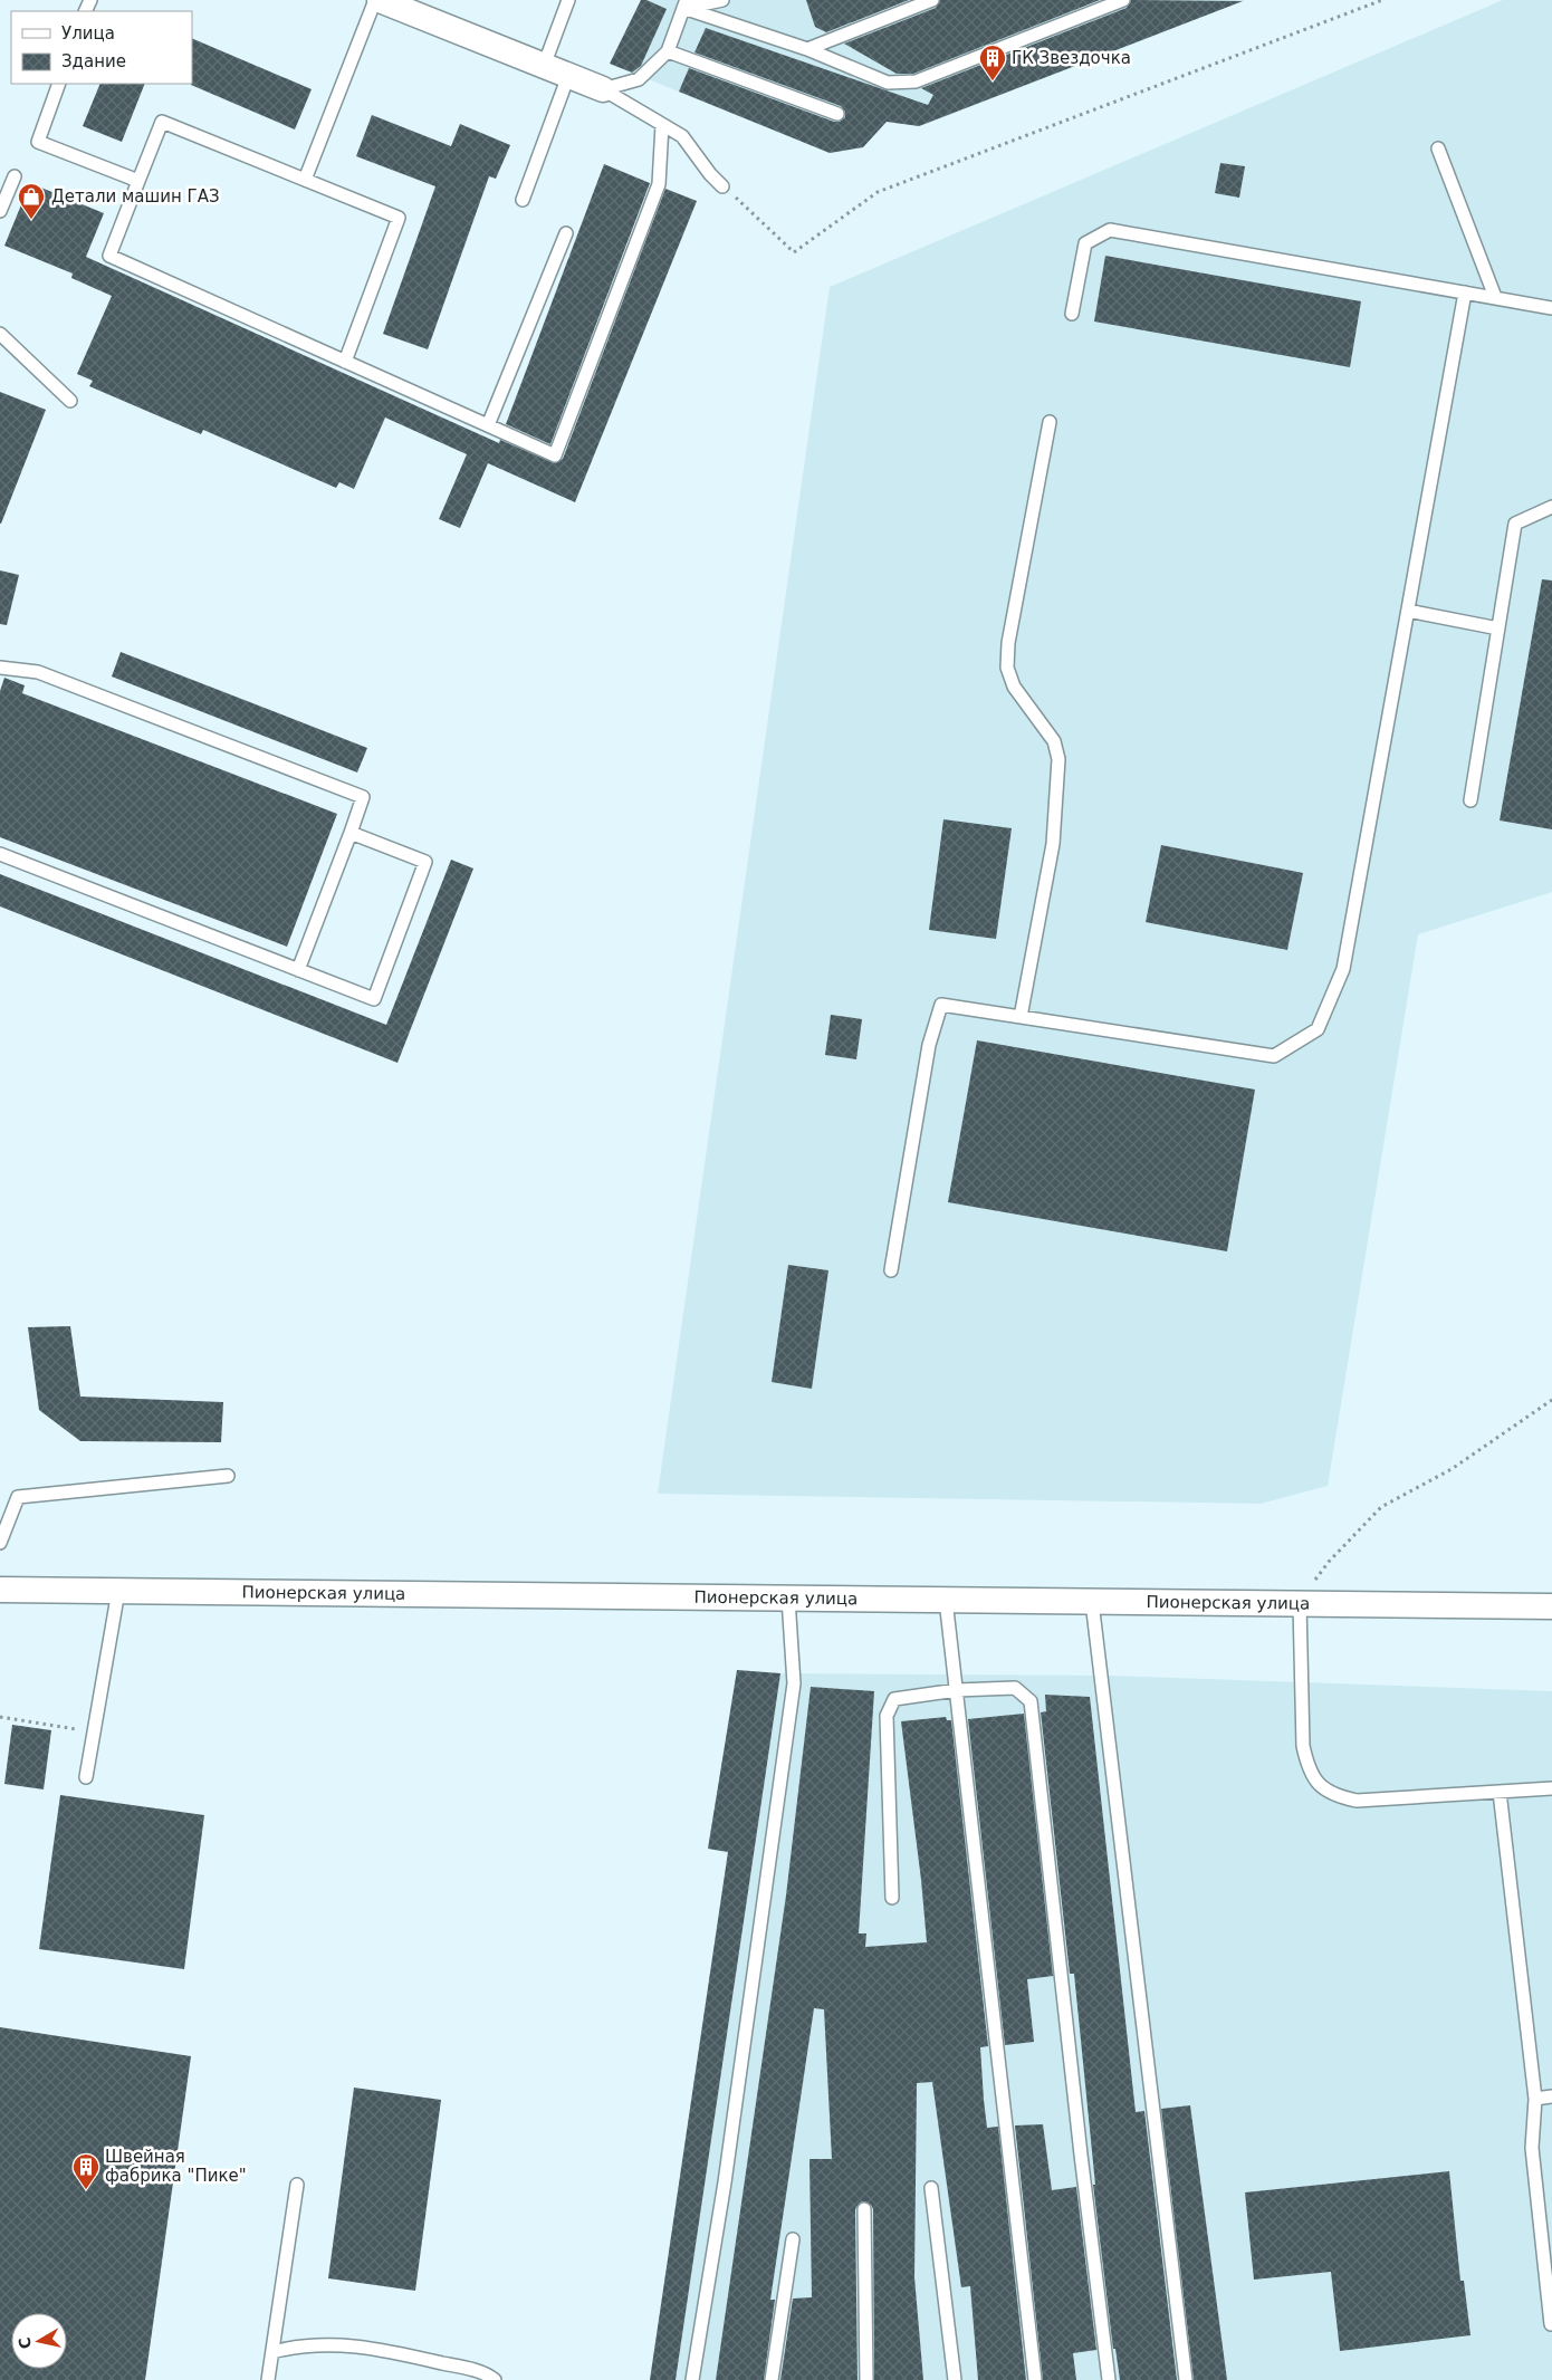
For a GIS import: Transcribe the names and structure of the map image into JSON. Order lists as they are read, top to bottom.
{
  "streets": {
    "street": ["Пионерская улица"]
  },
  "places": {
    "building": ["ГК Звездочка", "Швейная фабрика \"Пике\""],
    "shop": ["Детали машин ГАЗ"]
  },
  "legend": ["Улица", "Здание"],
  "north": "left"
}
